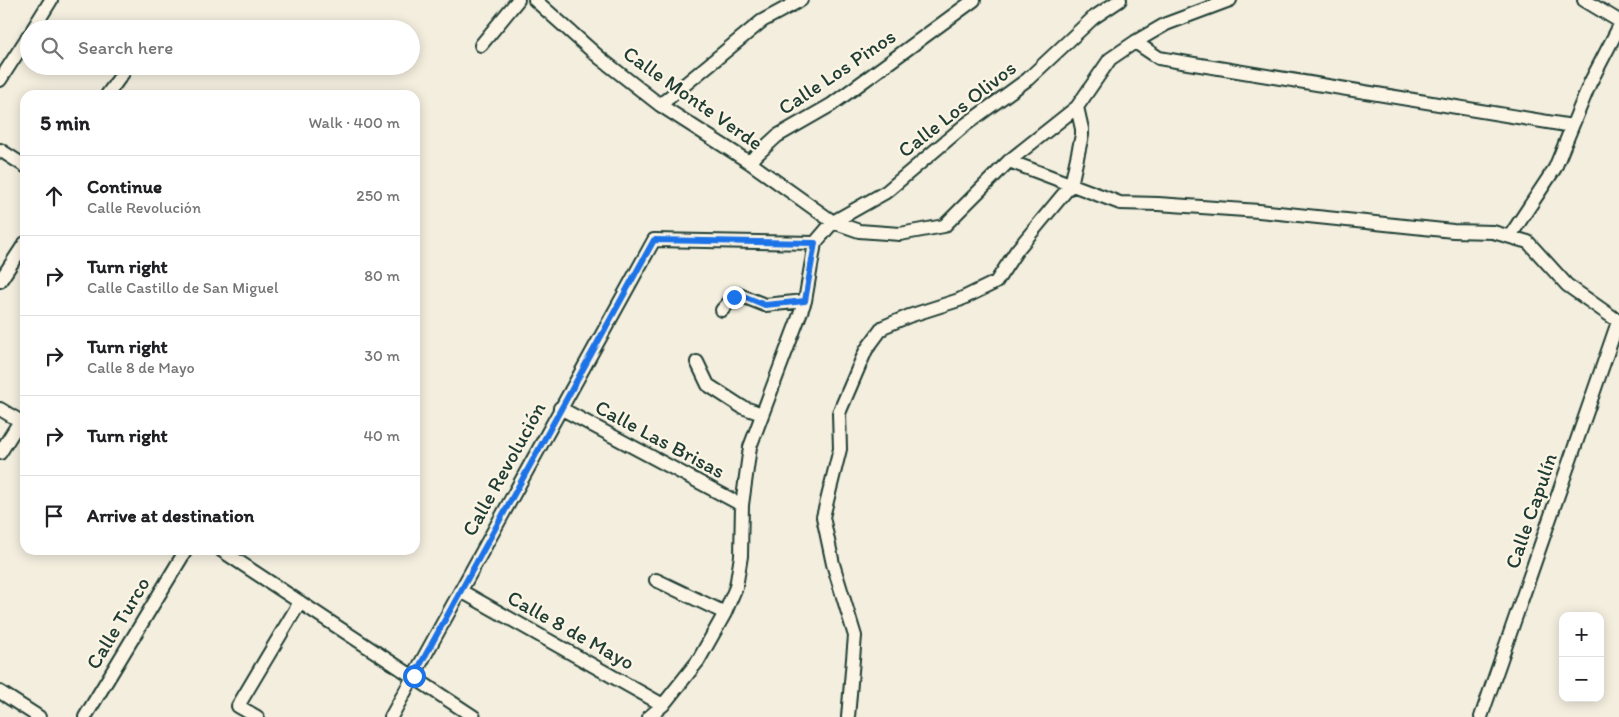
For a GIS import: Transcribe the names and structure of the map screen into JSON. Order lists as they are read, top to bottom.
{
  "streets": {
    "street": [
      "Calle Los Pinos",
      "Calle Monte Verde",
      "Calle Los Olivos",
      "Calle Las Brisas",
      "Calle Revolución",
      "Calle Capulín",
      "Calle Turco",
      "Calle 8 de Mayo"
    ]
  },
  "crossings": [
    ["Calle Los Pinos", "Calle Monte Verde"],
    ["Calle Monte Verde", "Calle Los Olivos"],
    ["Calle Los Olivos", "Calle Revolución"],
    ["Calle Las Brisas", "Calle Revolución"],
    ["Calle Revolución", "Calle 8 de Mayo"]
  ],
  "page": {
    "search": "Search here",
    "heading": ["5 min", "Walk · 400 m"],
    "list": [
      ["Continue", "Calle Revolución", "250 m"],
      ["Turn right", "Calle Castillo de San Miguel", "80 m"],
      ["Turn right", "Calle 8 de Mayo", "30 m"],
      ["Turn right", "40 m"],
      "Arrive at destination"
    ],
    "map_buttons": ["+", "−"]
  }
}
